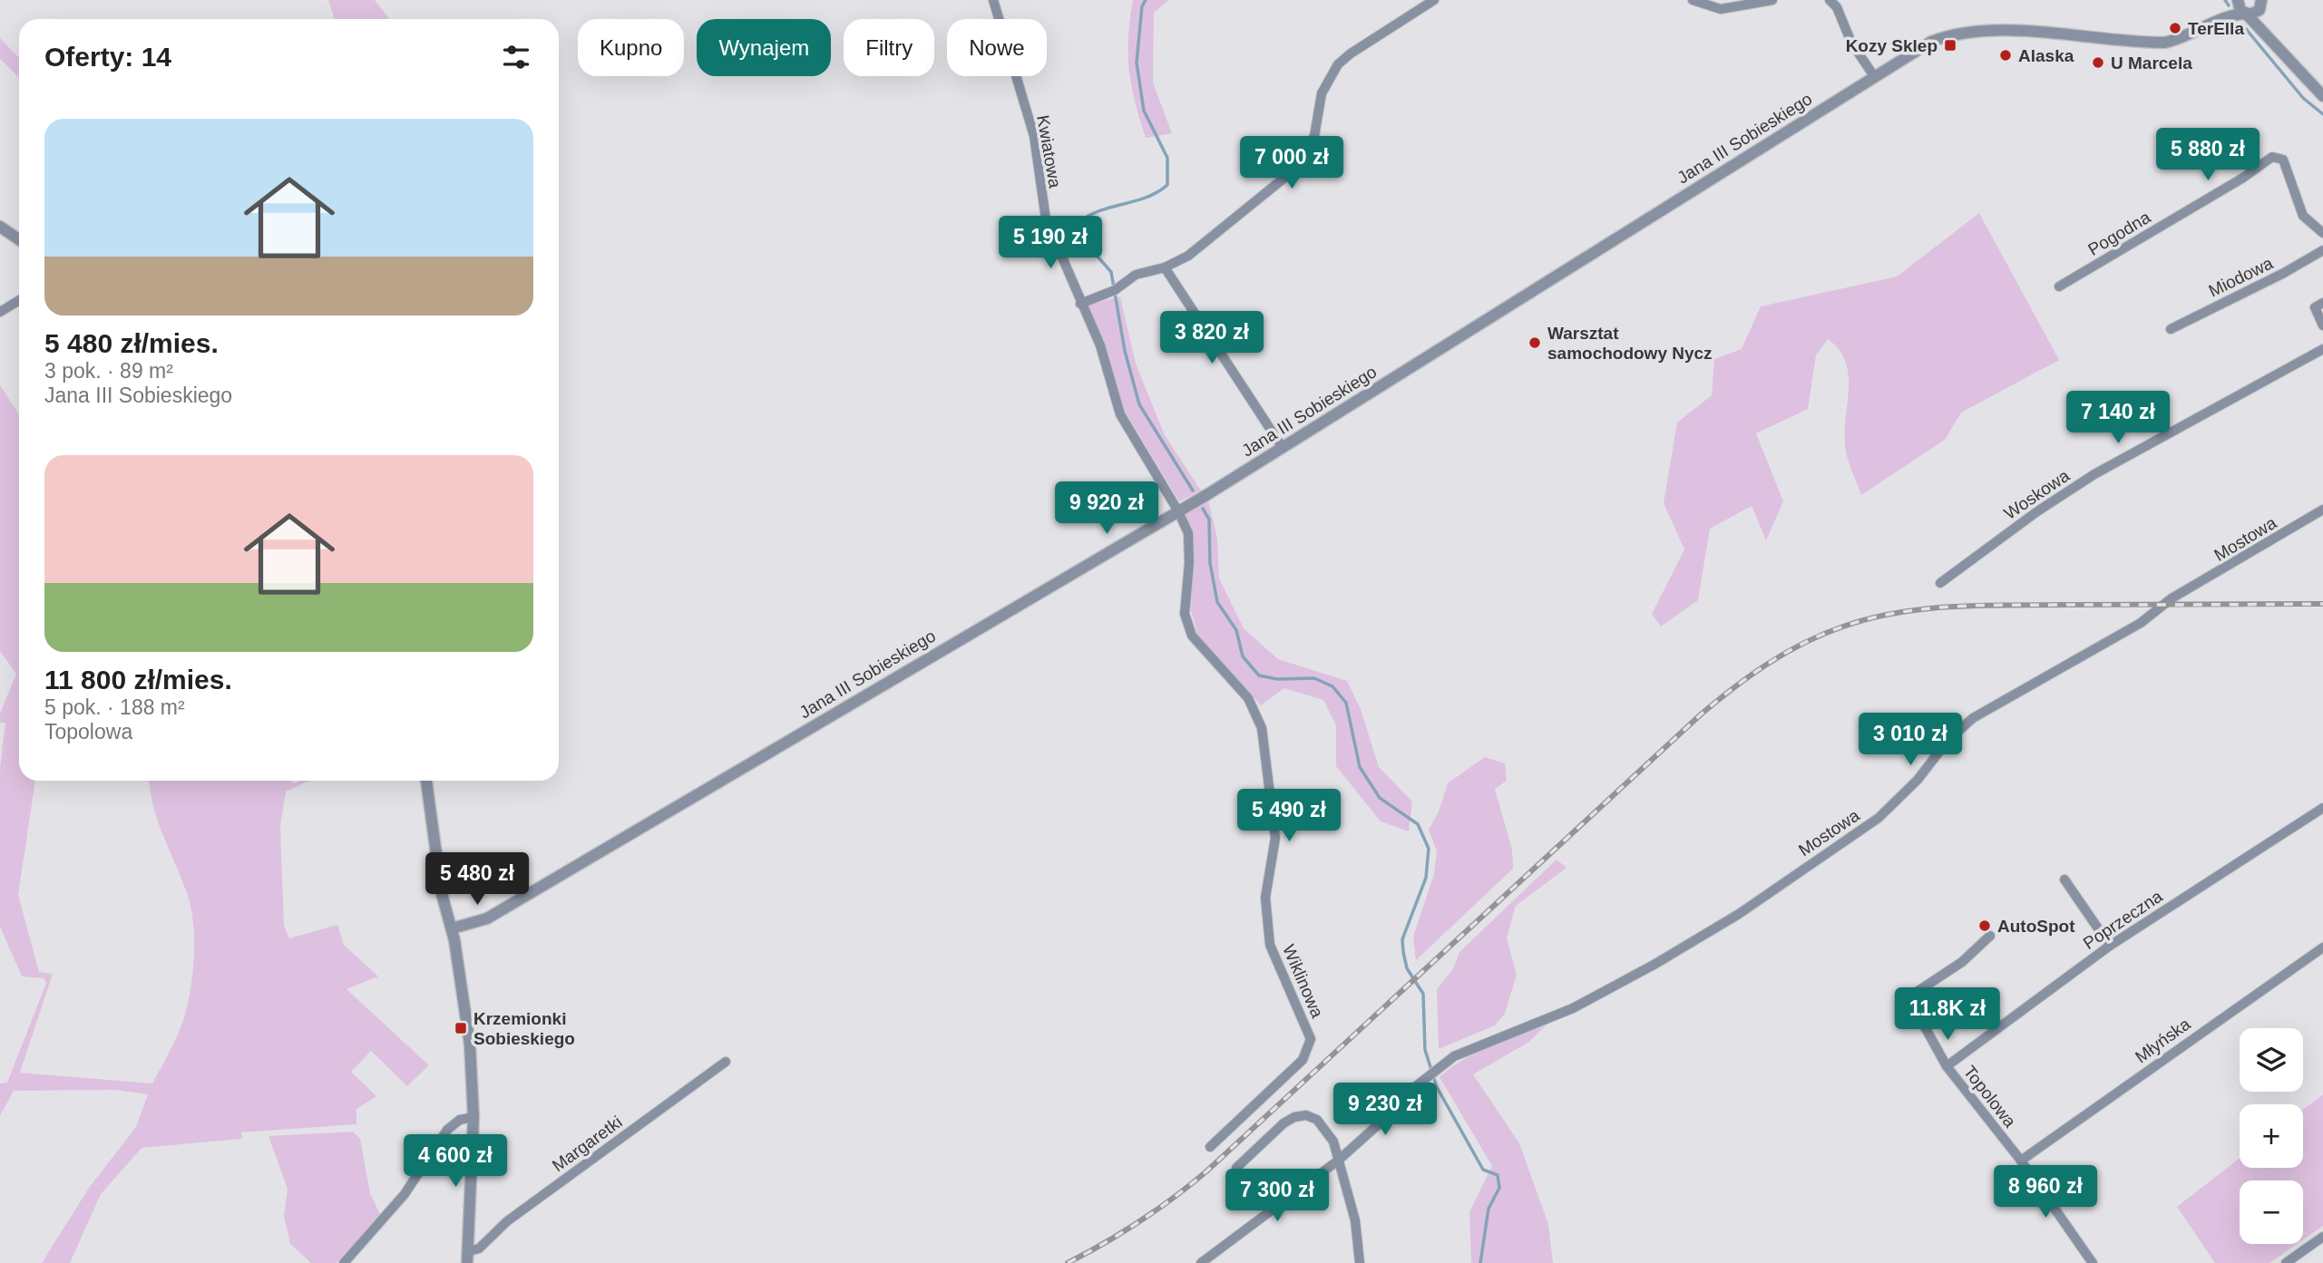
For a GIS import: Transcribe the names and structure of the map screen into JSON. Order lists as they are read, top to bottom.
{
  "streets": {
    "street": [
      "Jana III Sobieskiego",
      "Kwiatowa",
      "Pogodna",
      "Miodowa",
      "Woskowa",
      "Mostowa",
      "Poprzeczna",
      "Wiklinowa",
      "Młyńska",
      "Topolowa",
      "Margaretki"
    ]
  },
  "crossings": [
    ["Jana III Sobieskiego", "Kwiatowa"],
    ["Jana III Sobieskiego", "Wiklinowa"],
    ["Kwiatowa", "Wiklinowa"],
    ["Poprzeczna", "Topolowa"],
    ["Młyńska", "Topolowa"]
  ],
  "places": {
    "other": [
      "TerElla",
      "Alaska",
      "U Marcela",
      "Warsztat samochodowy Nycz",
      "AutoSpot"
    ],
    "transit": ["Kozy Sklep", "Krzemionki Sobieskiego"]
  },
  "page": {
    "chip": [
      "Kupno",
      "Wynajem",
      "Filtry",
      "Nowe"
    ],
    "heading": "Oferty: 14",
    "list": [
      {
        "name": "5 480 zł/mies.",
        "note": "3 pok. · 89 m² · Jana III Sobieskiego"
      },
      {
        "name": "11 800 zł/mies.",
        "note": "5 pok. · 188 m² · Topolowa"
      }
    ],
    "price": [
      "5 880 zł",
      "7 000 zł",
      "5 190 zł",
      "3 820 zł",
      "7 140 zł",
      "9 920 zł",
      "3 010 zł",
      "5 490 zł",
      "5 480 zł",
      "11.8K zł",
      "9 230 zł",
      "4 600 zł",
      "8 960 zł",
      "7 300 zł"
    ],
    "map_buttons": ["+", "−"]
  }
}
